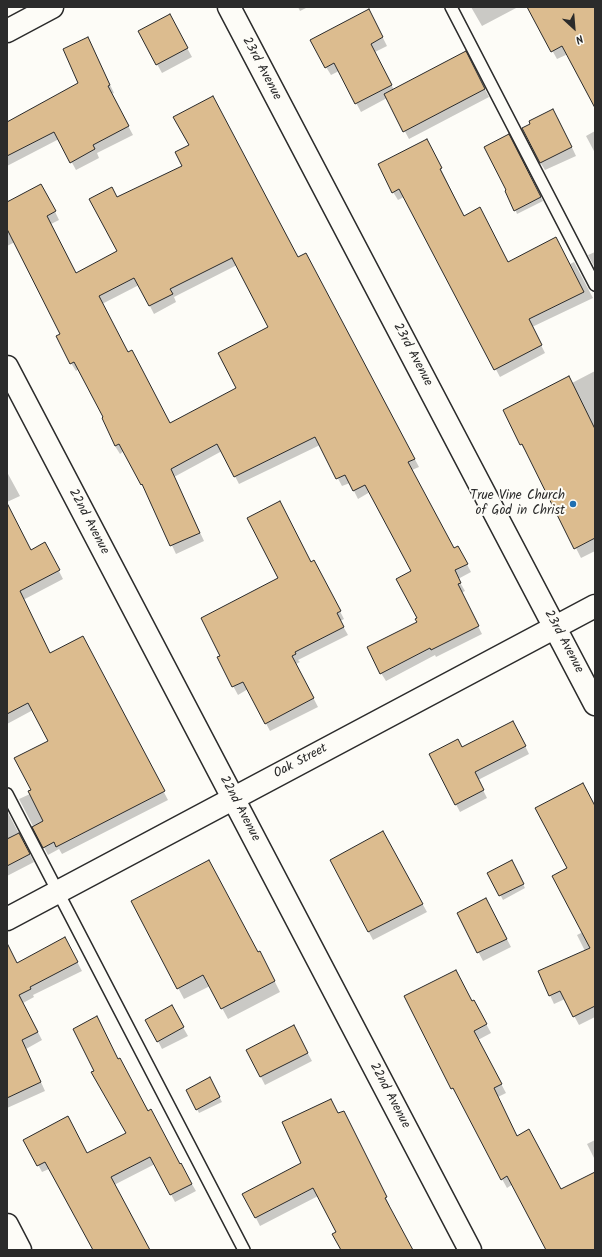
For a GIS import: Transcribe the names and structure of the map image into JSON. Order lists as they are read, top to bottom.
{
  "streets": {
    "street": ["23rd Avenue", "22nd Avenue", "Oak Street"]
  },
  "crossings": [
    ["23rd Avenue", "Oak Street"],
    ["22nd Avenue", "Oak Street"]
  ],
  "places": ["True Vine Church of God in Christ"],
  "north": "bottom right"
}
